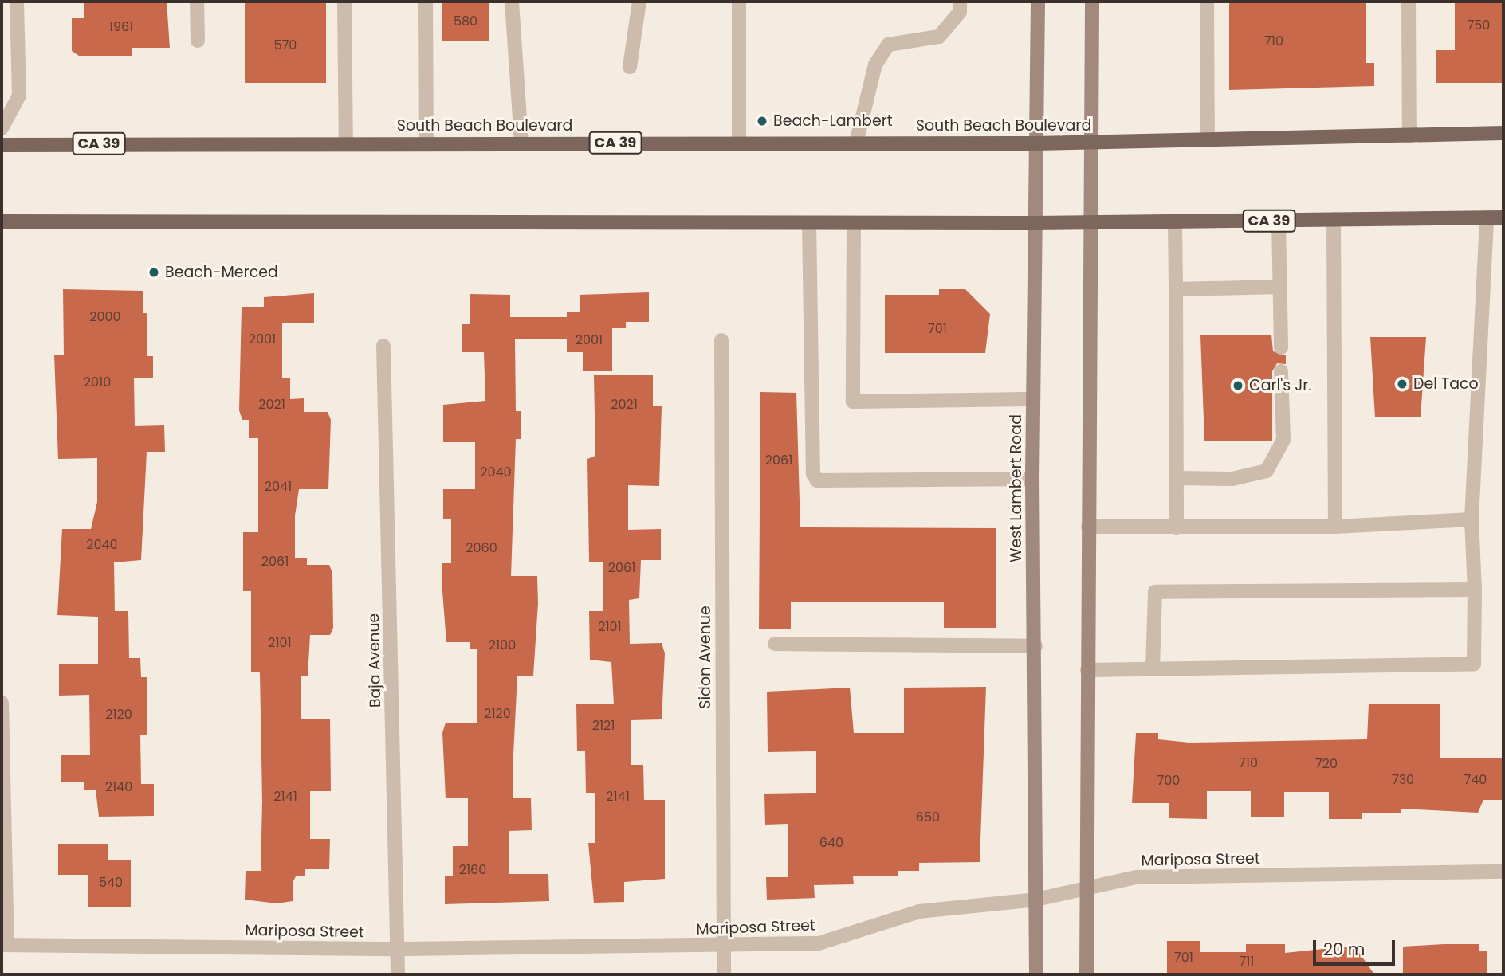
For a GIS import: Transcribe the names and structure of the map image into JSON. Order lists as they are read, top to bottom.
{
  "streets": {
    "main road": ["South Beach Boulevard", "CA 39", "West Lambert Road"],
    "street": ["Sidon Avenue", "Baja Avenue", "Mariposa Street"]
  },
  "crossings": [
    ["South Beach Boulevard", "West Lambert Road"],
    ["CA 39", "West Lambert Road"],
    ["West Lambert Road", "Mariposa Street"],
    ["Sidon Avenue", "Mariposa Street"],
    ["Baja Avenue", "Mariposa Street"]
  ],
  "places": [
    "Beach-Lambert",
    "Beach-Merced",
    "Del Taco",
    "Carl's Jr."
  ],
  "house_numbers": [
    "580",
    "750",
    "1961",
    "710",
    "570",
    "2000",
    "701",
    "2001",
    "2001",
    "2010",
    "2021",
    "2021",
    "2061",
    "2040",
    "2041",
    "2040",
    "2060",
    "2061",
    "2061",
    "2101",
    "2101",
    "2100",
    "2120",
    "2120",
    "2121",
    "710",
    "720",
    "730",
    "740",
    "700",
    "2140",
    "2141",
    "2141",
    "650",
    "640",
    "2160",
    "540",
    "701",
    "711"
  ],
  "scale_bar": "20 m"
}
